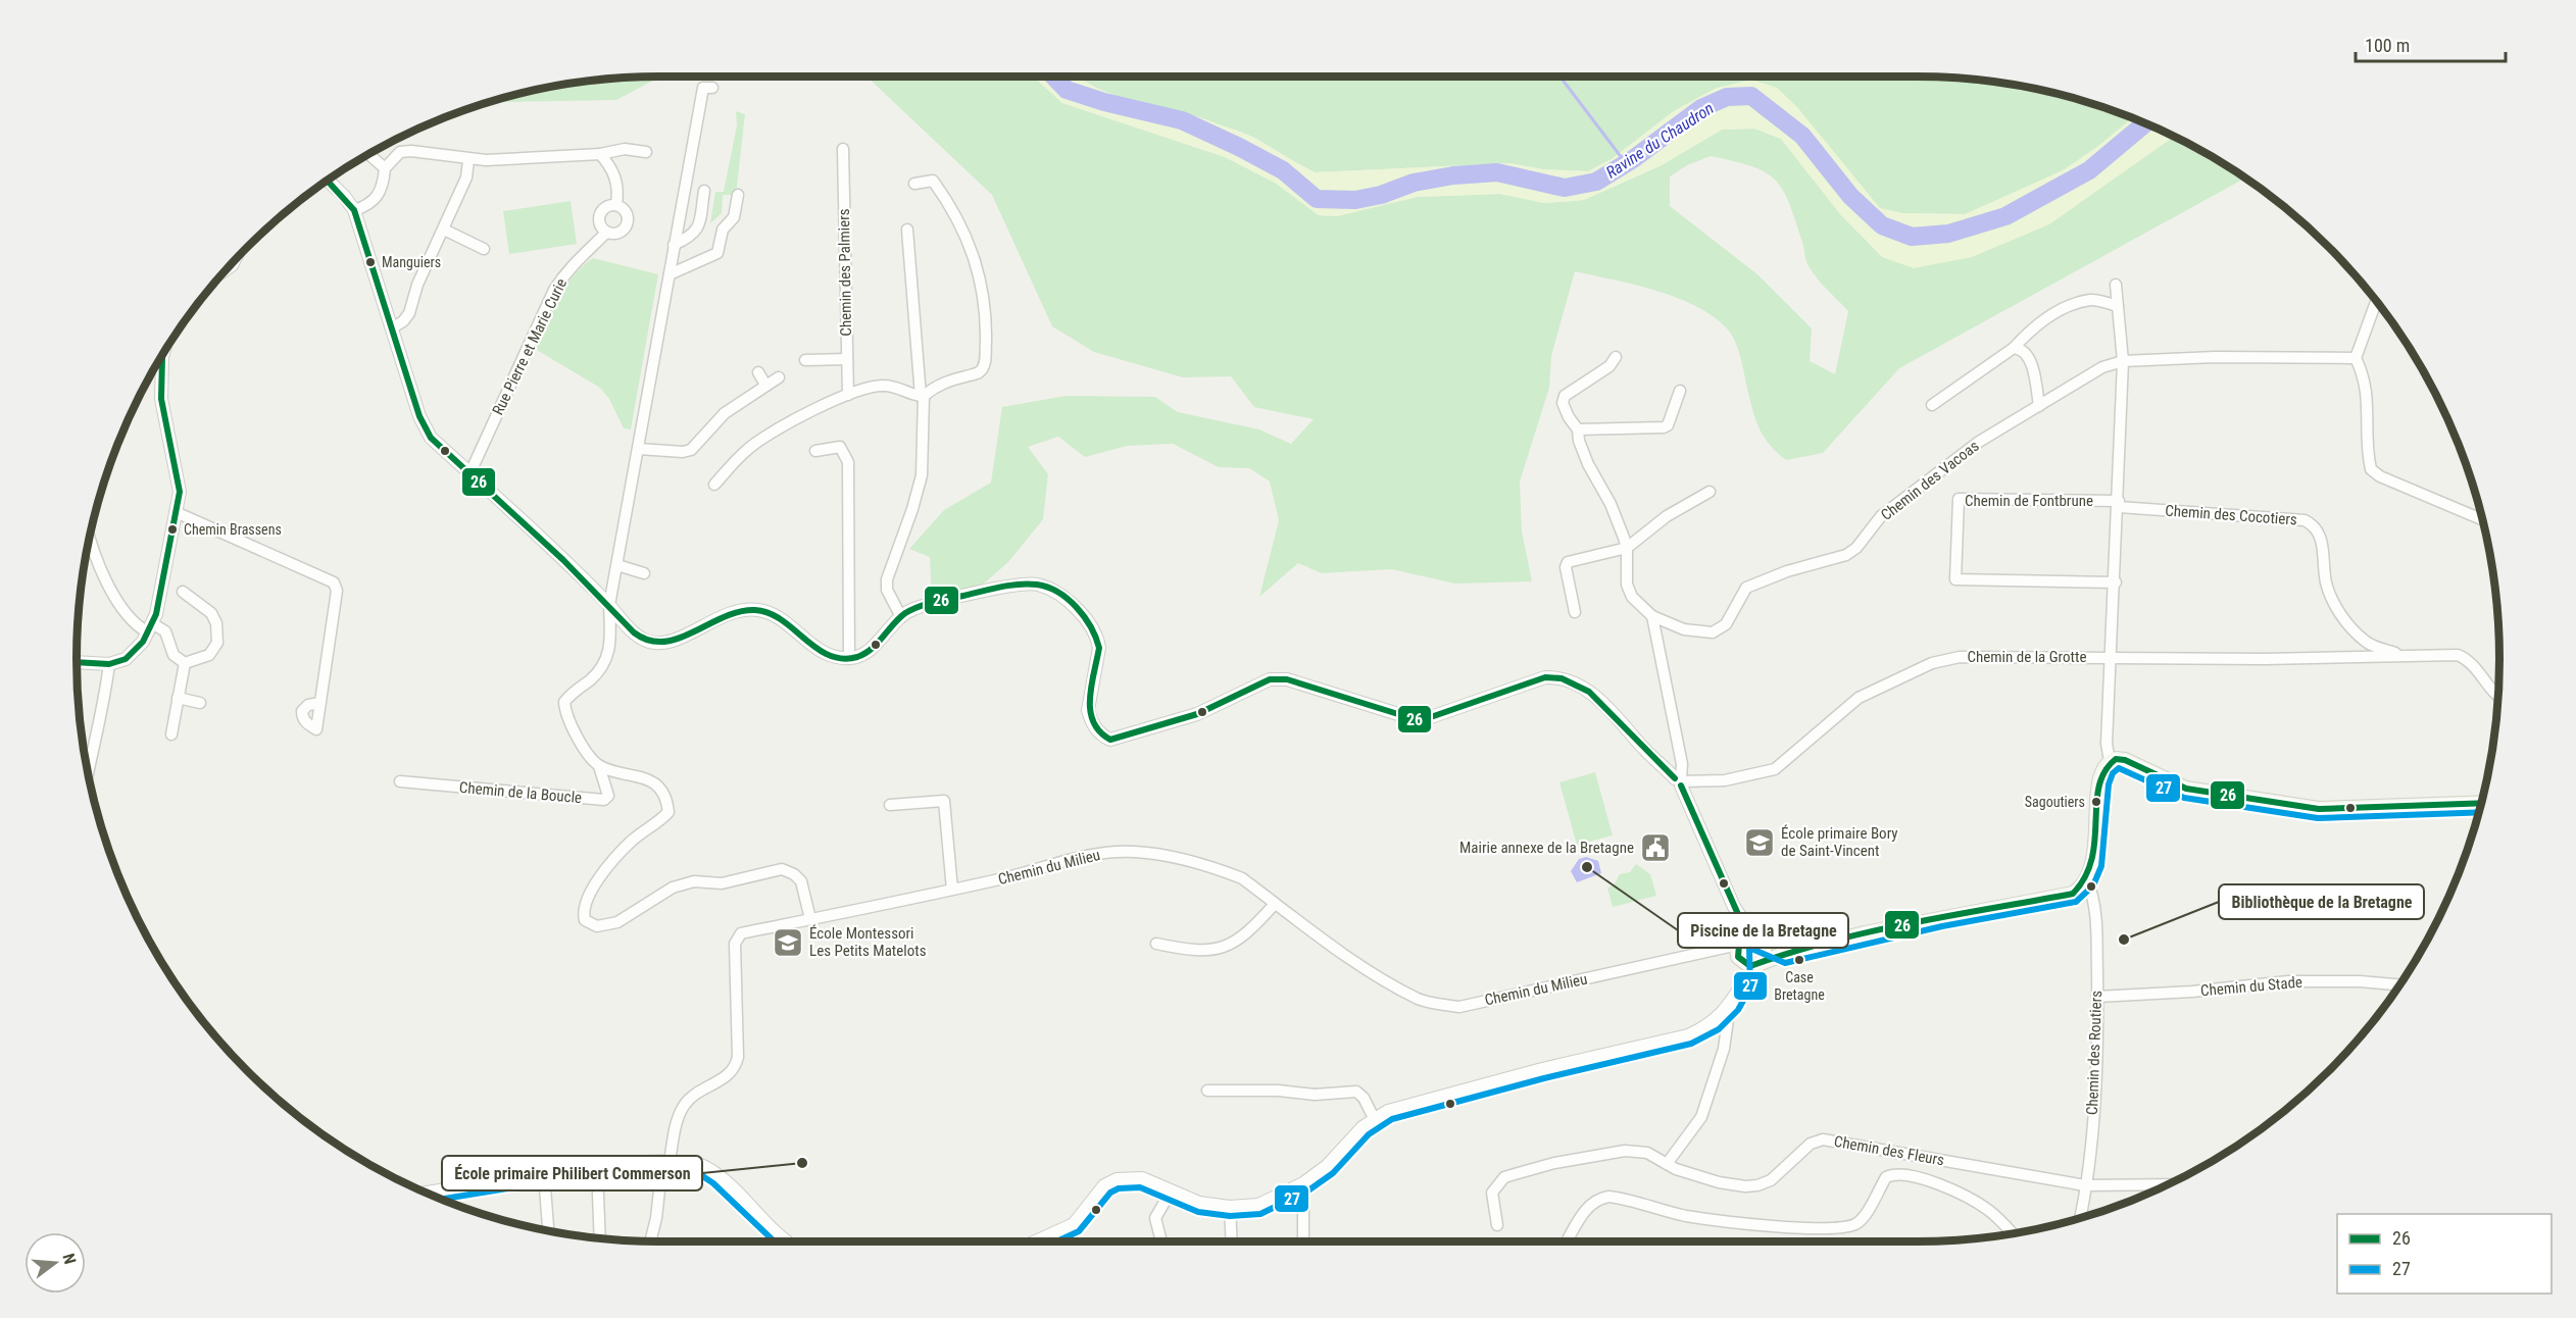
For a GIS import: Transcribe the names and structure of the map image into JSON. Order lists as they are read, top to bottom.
{
  "streets": {
    "street": [
      "Chemin des Palmiers",
      "Rue Pierre et Marie Curie",
      "Chemin des Vacoas",
      "Chemin de Fontbrune",
      "Chemin des Cocotiers",
      "Chemin de la Grotte",
      "Chemin de la Boucle",
      "Chemin du Milieu",
      "Chemin du Stade",
      "Chemin des Routiers",
      "Chemin des Fleurs"
    ]
  },
  "crossings": [
    ["Chemin de Fontbrune", "Chemin des Cocotiers"],
    ["Chemin des Cocotiers", "Chemin de la Grotte"],
    ["Chemin du Stade", "Chemin des Routiers"],
    ["Chemin des Routiers", "Chemin des Fleurs"]
  ],
  "water": ["Ravine du Chaudron"],
  "places": {
    "other": [
      "Manguiers",
      "Chemin Brassens",
      "Sagoutiers",
      "Piscine de la Bretagne",
      "Bibliothèque de la Bretagne",
      "Case Bretagne",
      "École primaire Philibert Commerson"
    ],
    "school or university": ["École primaire Bory de Saint-Vincent", "École Montessori Les Petits Matelots"],
    "public building": ["Mairie annexe de la Bretagne"]
  },
  "lines": ["transit line 26", "transit line 27"],
  "legend": ["26", "27"],
  "scale_bar": "100 m",
  "north": "right"
}
